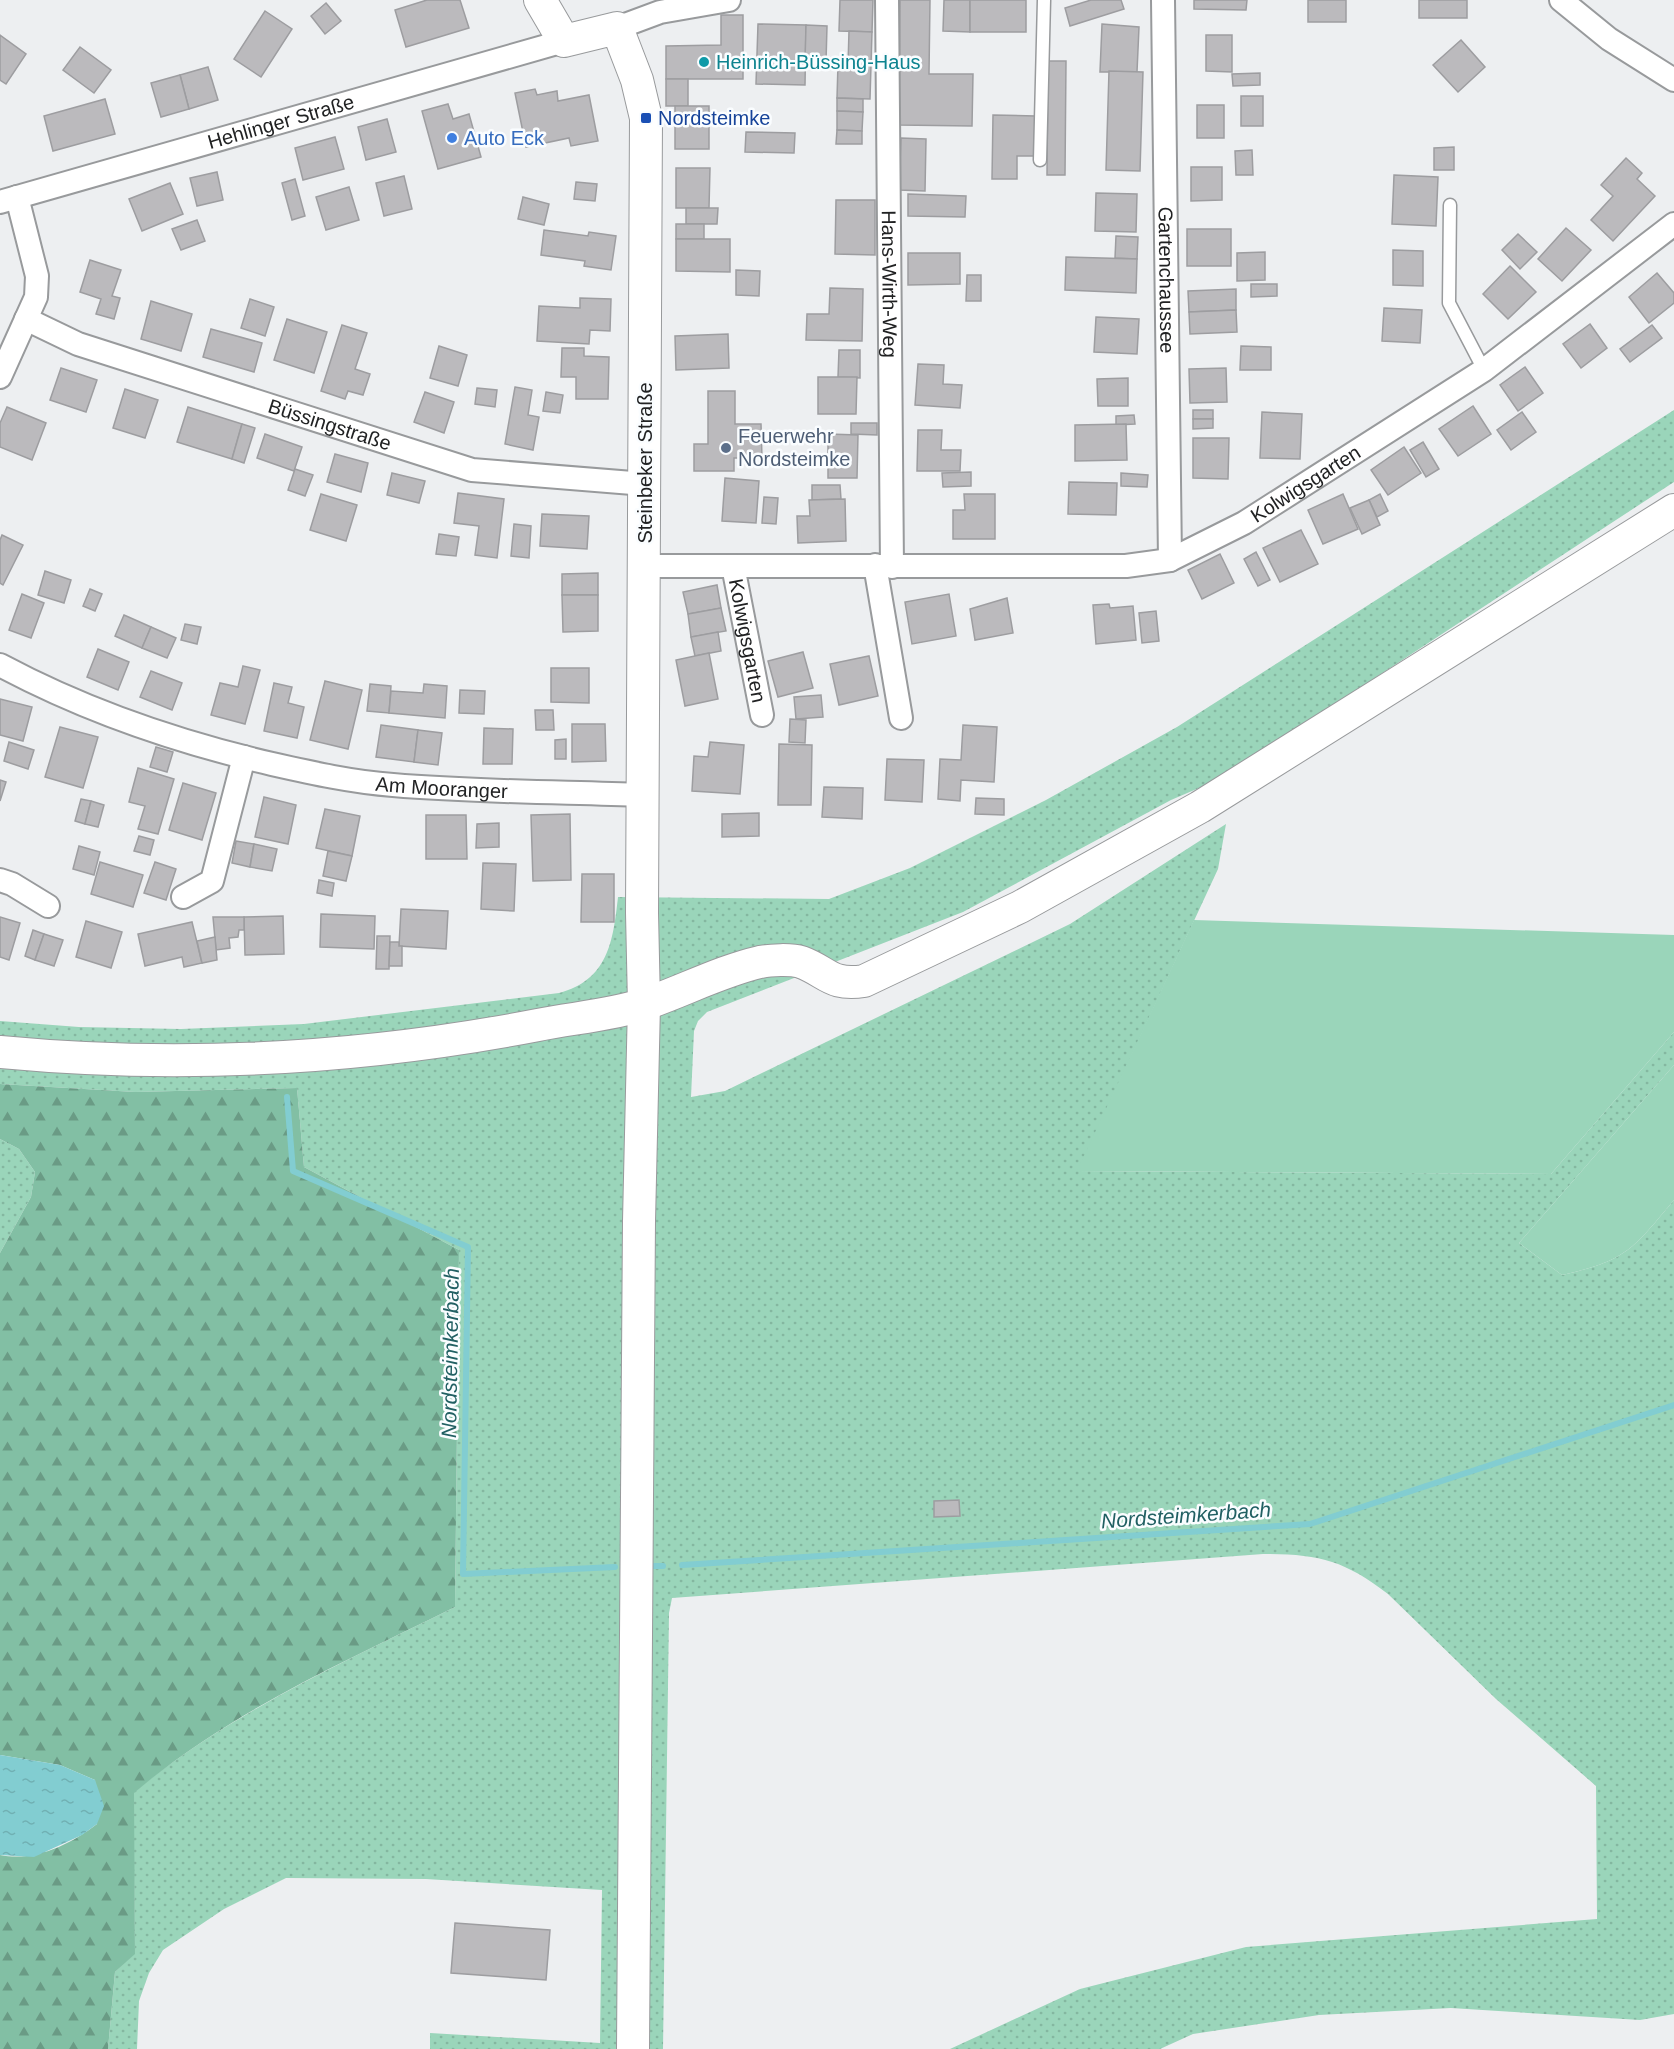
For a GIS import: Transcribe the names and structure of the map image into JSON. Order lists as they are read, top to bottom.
{
  "streets": {
    "street": [
      "Hehlinger Straße",
      "Gartenchaussee",
      "Hans-Wirth-Weg",
      "Büssingstraße",
      "Steinbeker Straße",
      "Kolwigsgarten",
      "Am Mooranger"
    ]
  },
  "crossings": [
    ["Gartenchaussee", "Kolwigsgarten"],
    ["Hans-Wirth-Weg", "Kolwigsgarten"],
    ["Büssingstraße", "Steinbeker Straße"],
    ["Steinbeker Straße", "Kolwigsgarten"],
    ["Steinbeker Straße", "Am Mooranger"]
  ],
  "water": ["Nordsteimkerbach"],
  "places": {
    "other": ["Heinrich-Büssing-Haus", "Auto Eck", "Feuerwehr Nordsteimke"],
    "transit": ["Nordsteimke"]
  }
}
